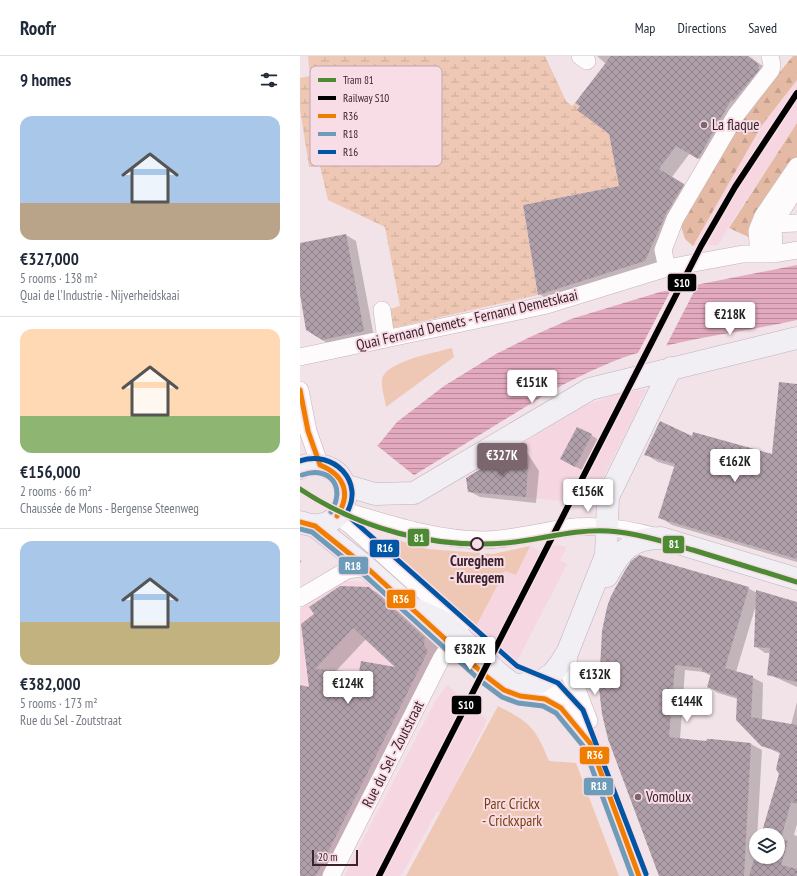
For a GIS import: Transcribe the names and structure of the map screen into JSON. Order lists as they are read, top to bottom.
{
  "streets": {
    "street": ["Quai Fernand Demets - Fernand Demetskaai", "Rue du Sel - Zoutstraat"]
  },
  "parks": ["Parc Crickx - Crickxpark"],
  "places": ["La flaque", "Cureghem - Kuregem", "Vomolux"],
  "lines": [
    "rail line S10",
    "transit line R36",
    "transit line R16",
    "transit line R18",
    "tram line 81"
  ],
  "legend": [
    "Tram 81",
    "Railway S10",
    "R36",
    "R18",
    "R16"
  ],
  "scale_bar": "20 m",
  "page": {
    "header": "Roofr",
    "nav": ["Map", "Directions", "Saved"],
    "heading": "9 homes",
    "list": [
      {
        "name": "€327,000",
        "note": "5 rooms · 138 m² · Quai de l'Industrie - Nijverheidskaai"
      },
      {
        "name": "€156,000",
        "note": "2 rooms · 66 m² · Chaussée de Mons - Bergense Steenweg"
      },
      {
        "name": "€382,000",
        "note": "5 rooms · 173 m² · Rue du Sel - Zoutstraat"
      }
    ],
    "price": [
      "€218K",
      "€151K",
      "€327K",
      "€162K",
      "€156K",
      "€382K",
      "€132K",
      "€124K",
      "€144K"
    ],
    "scale": "20 m"
  }
}
